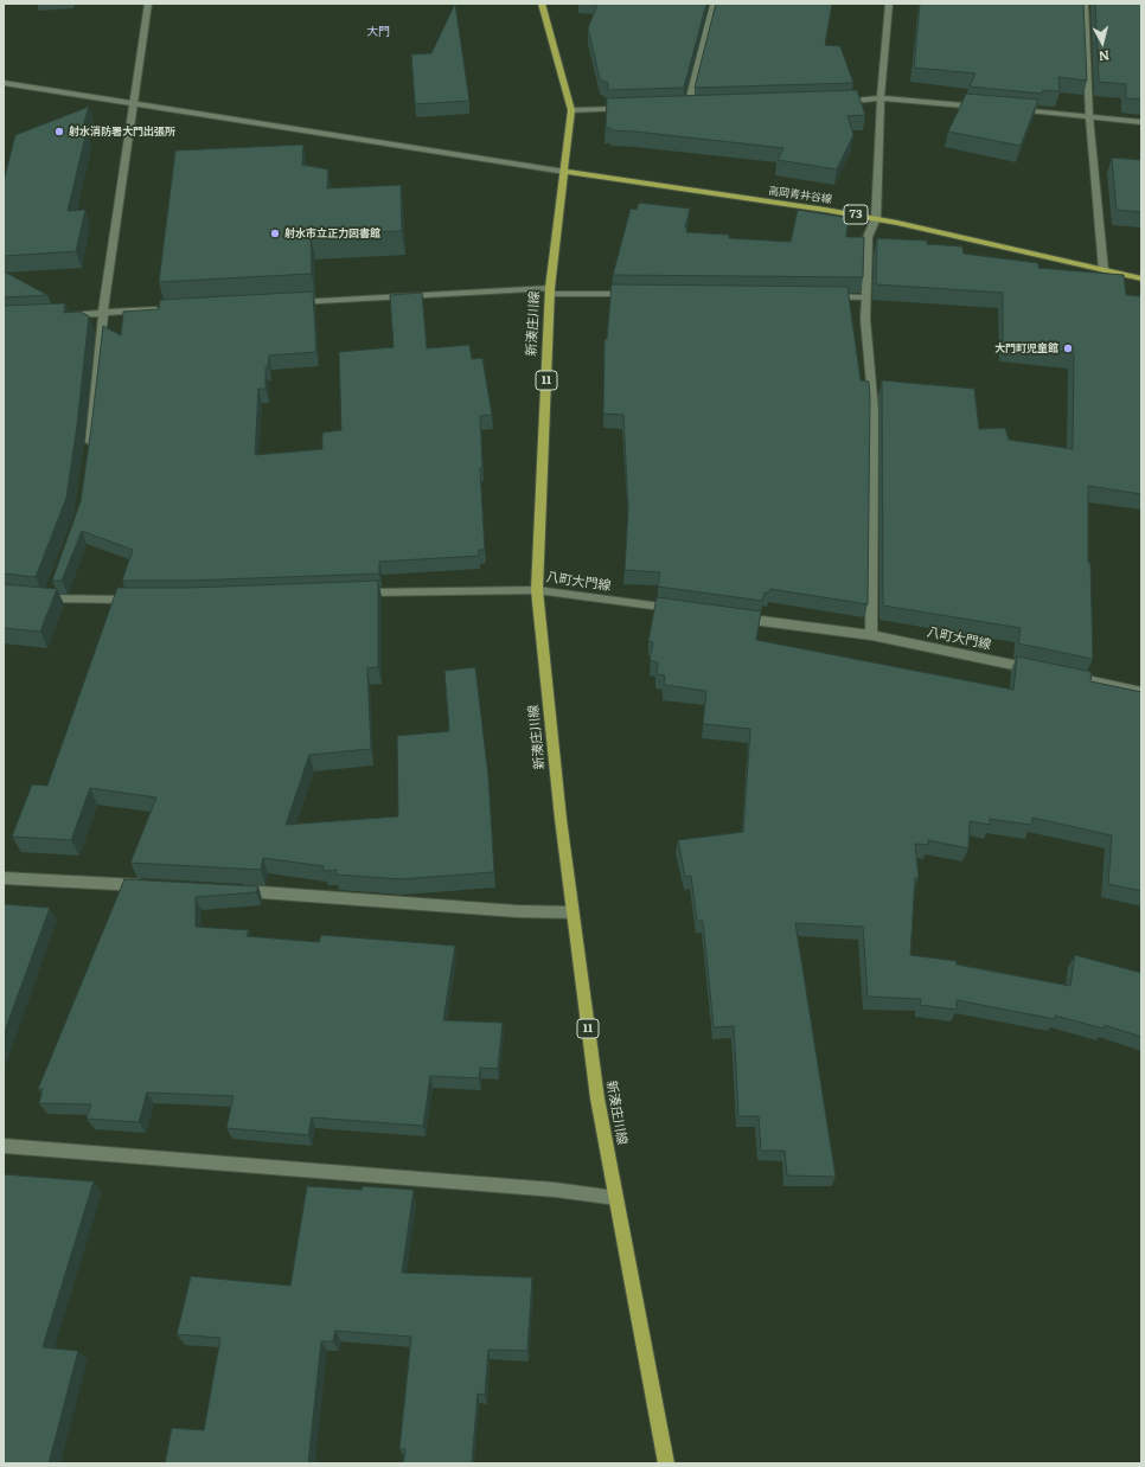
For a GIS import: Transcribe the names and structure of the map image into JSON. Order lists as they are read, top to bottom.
{
  "streets": {
    "main road": [
      "高岡青井谷線",
      "73",
      "新湊庄川線",
      "11"
    ],
    "street": ["八町大門線"]
  },
  "crossings": [
    ["高岡青井谷線", "新湊庄川線"],
    ["新湊庄川線", "八町大門線"]
  ],
  "districts": ["大門"],
  "places": ["射水消防署大門出張所", "射水市立正力図書館", "大門町児童館"],
  "north": "bottom"
}
